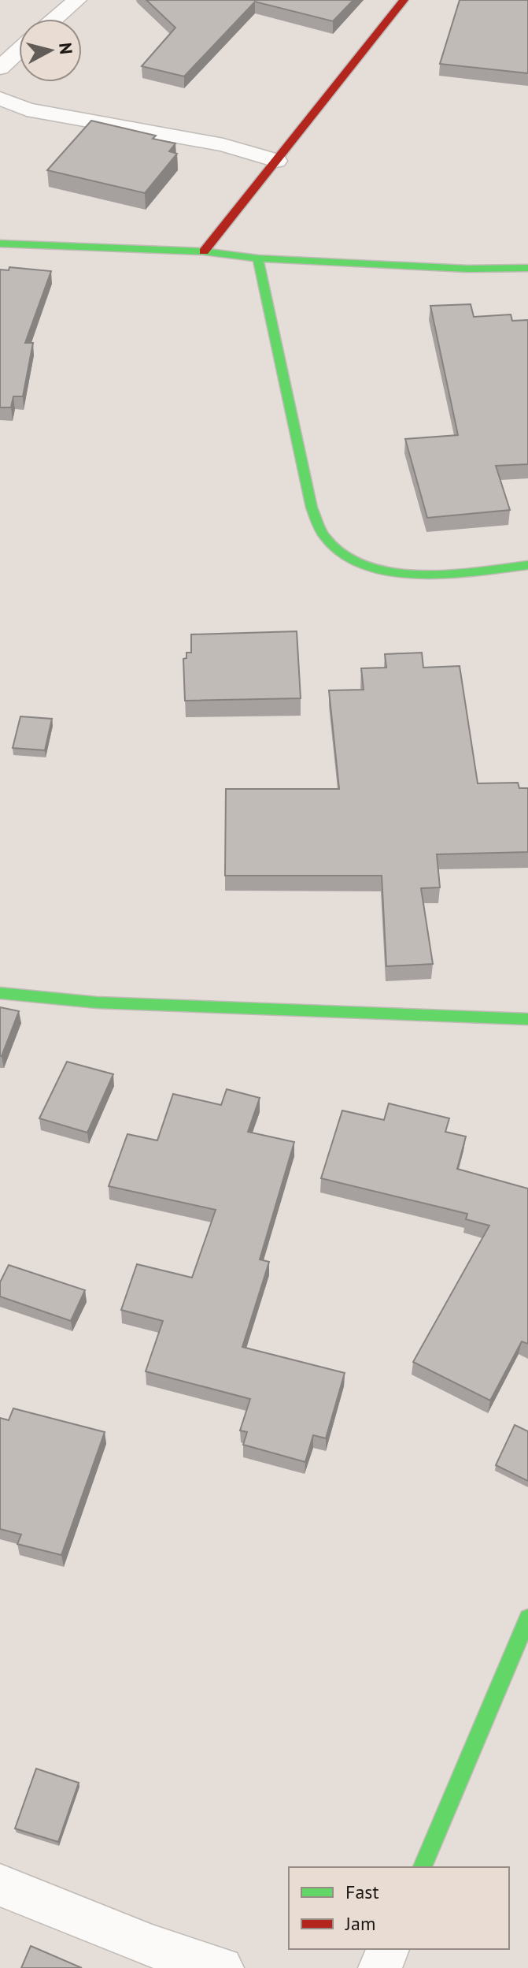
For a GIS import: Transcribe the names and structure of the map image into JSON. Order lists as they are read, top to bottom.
{
  "legend": ["Fast", "Jam"],
  "north": "right"
}
